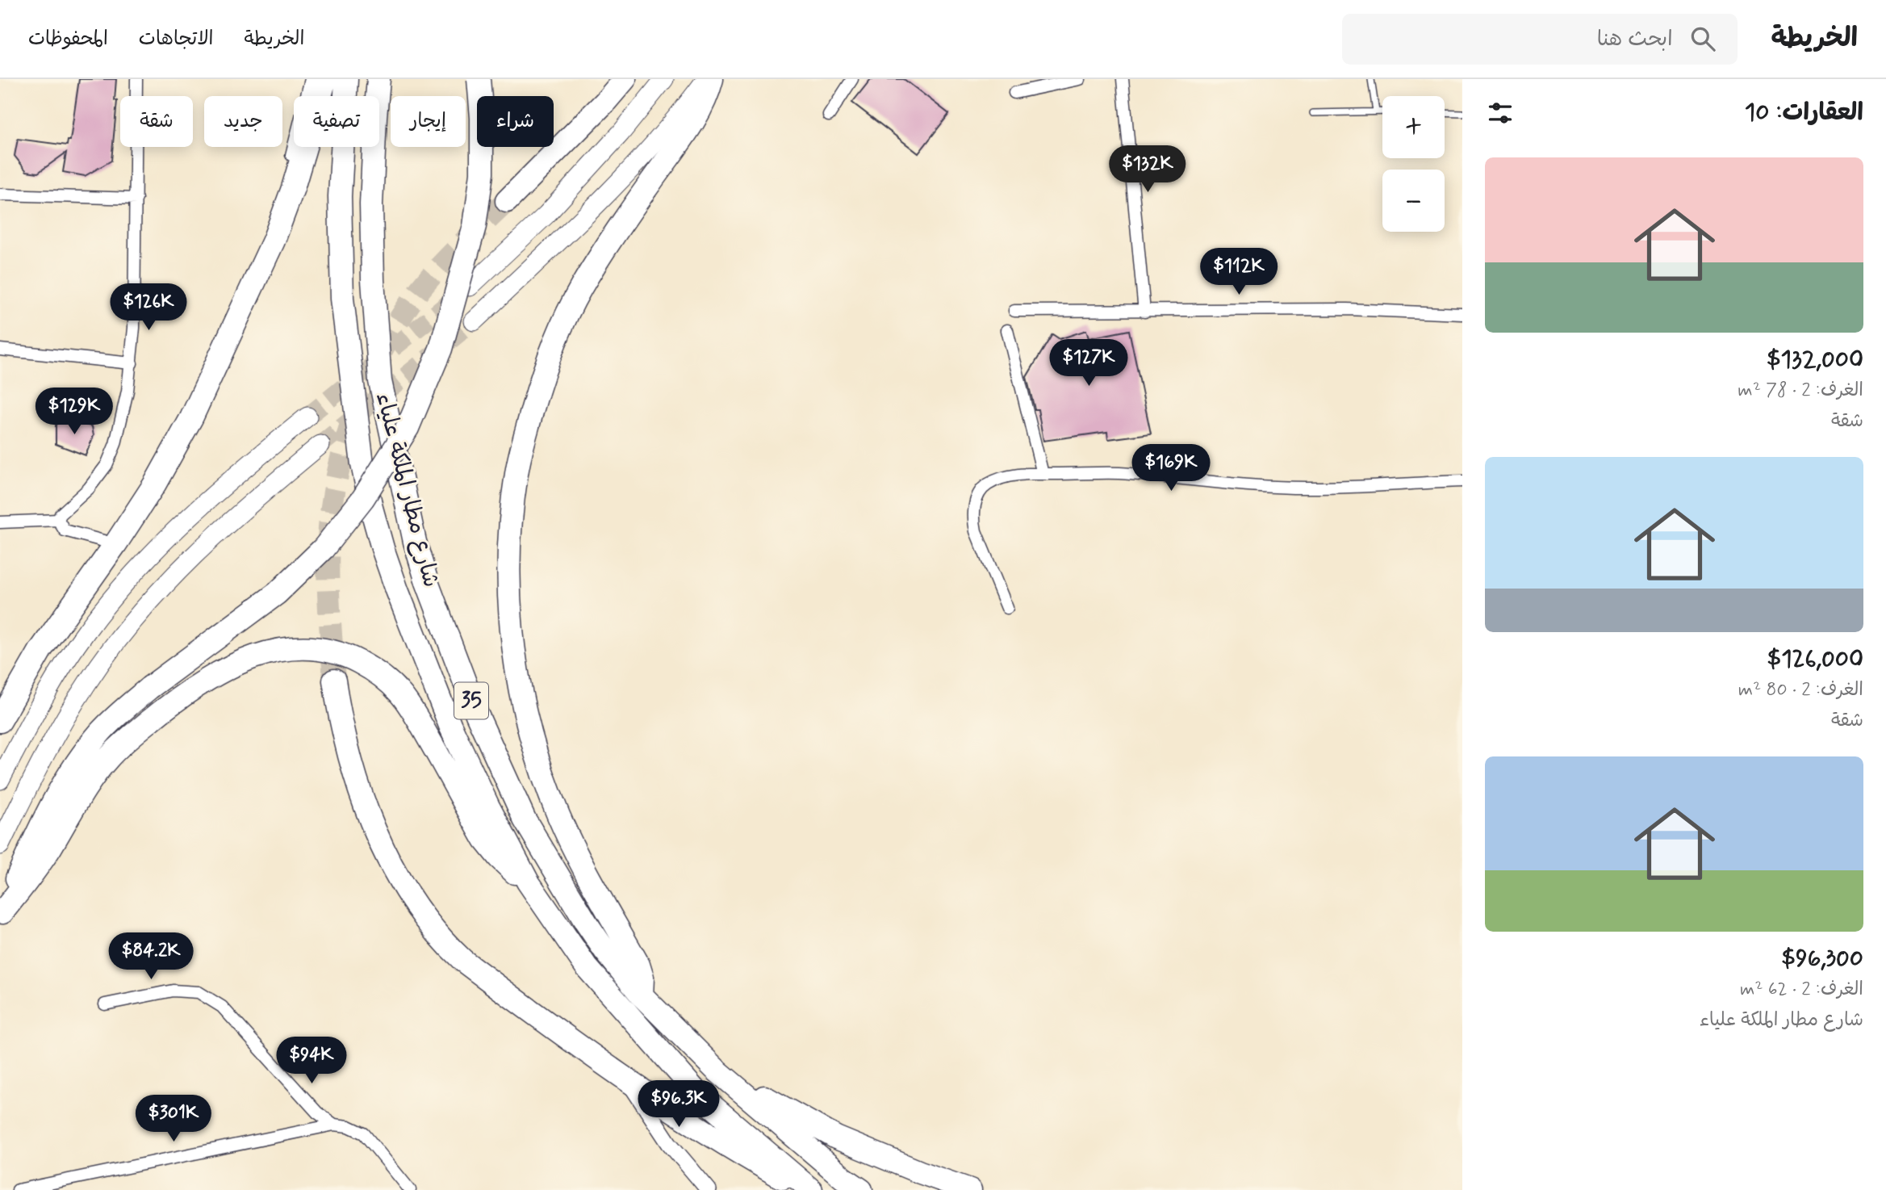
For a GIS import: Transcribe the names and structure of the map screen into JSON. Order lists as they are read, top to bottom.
{
  "streets": {
    "highway": ["شارع مطار الملكة علياء", "35"]
  },
  "page": {
    "header": "الخريطة",
    "search": "ابحث هنا",
    "nav": ["الخريطة", "الاتجاهات", "المحفوظات"],
    "heading": "العقارات: 10",
    "map_buttons": ["+", "−"],
    "chip": [
      "شراء",
      "إيجار",
      "تصفية",
      "جديد",
      "شقة"
    ],
    "price": [
      "$132K",
      "$112K",
      "$126K",
      "$127K",
      "$129K",
      "$169K",
      "$84.2K",
      "$94K",
      "$96.3K",
      "$301K"
    ],
    "list": [
      {
        "name": "$132,000",
        "note": "الغرف: 2 · 78 m² · شقة"
      },
      {
        "name": "$126,000",
        "note": "الغرف: 2 · 80 m² · شقة"
      },
      {
        "name": "$96,300",
        "note": "الغرف: 2 · 62 m² · شارع مطار الملكة علياء"
      }
    ]
  }
}
